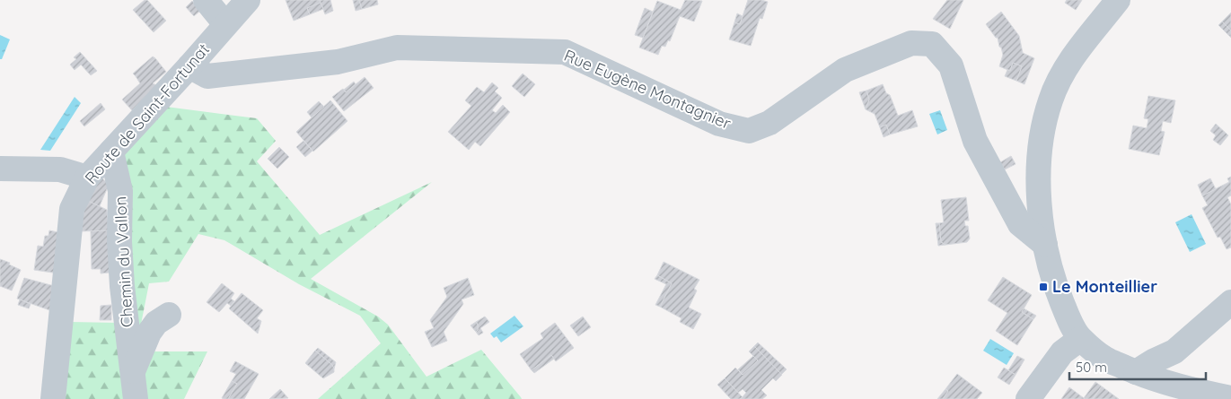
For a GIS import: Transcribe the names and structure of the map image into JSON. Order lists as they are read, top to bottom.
{
  "streets": {
    "street": ["Rue Eugène Montagnier", "Route de Saint-Fortunat", "Chemin du Vallon"]
  },
  "crossings": [
    ["Rue Eugène Montagnier", "Route de Saint-Fortunat"],
    ["Route de Saint-Fortunat", "Chemin du Vallon"]
  ],
  "places": {
    "transit": ["Le Monteillier"]
  },
  "scale_bar": "50 m"
}
